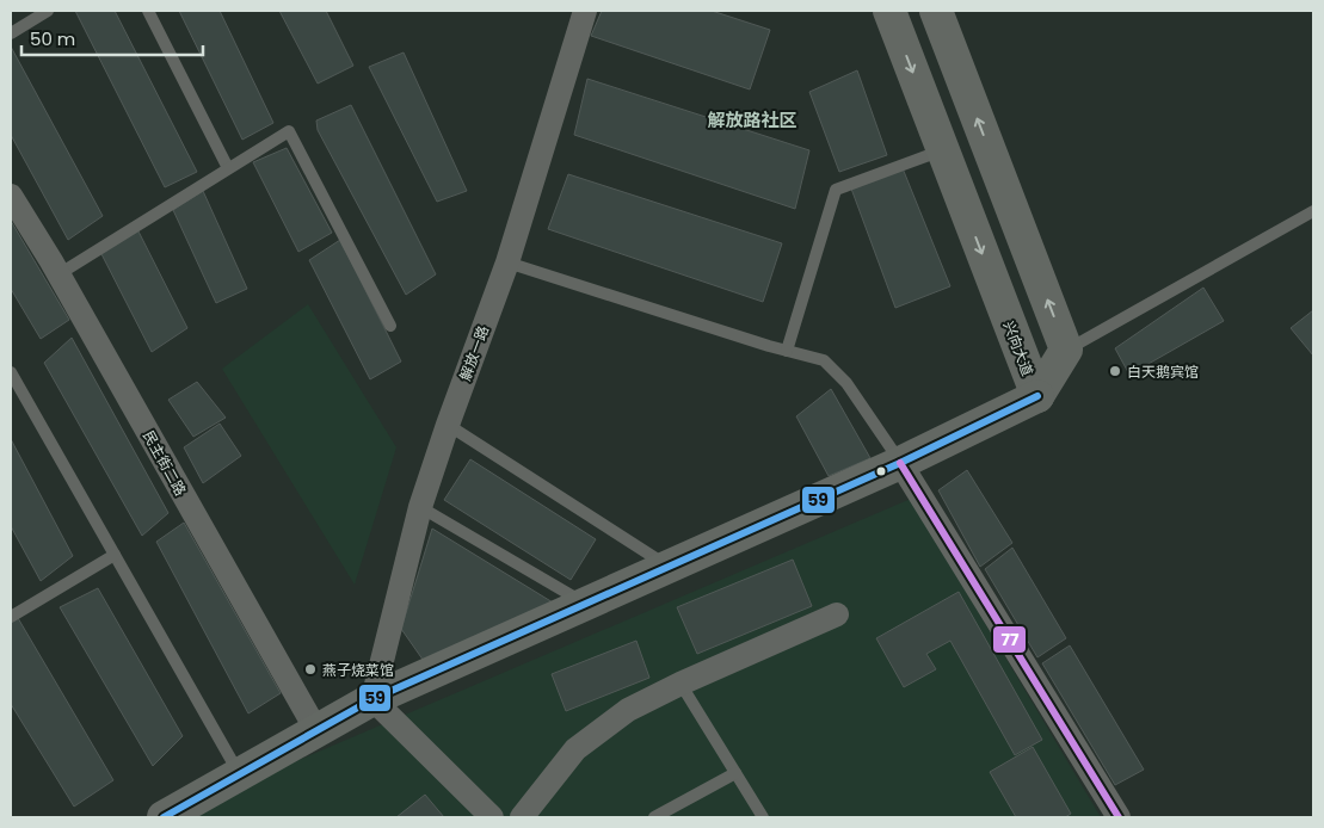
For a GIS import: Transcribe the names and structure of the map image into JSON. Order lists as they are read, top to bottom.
{
  "streets": {
    "street": ["兴向大道", "解放一路", "民主街二路"]
  },
  "districts": ["解放路社区"],
  "places": ["白天鹅宾馆", "燕子烧菜馆"],
  "lines": ["transit line 59", "transit line 77"],
  "scale_bar": "50 m"
}
